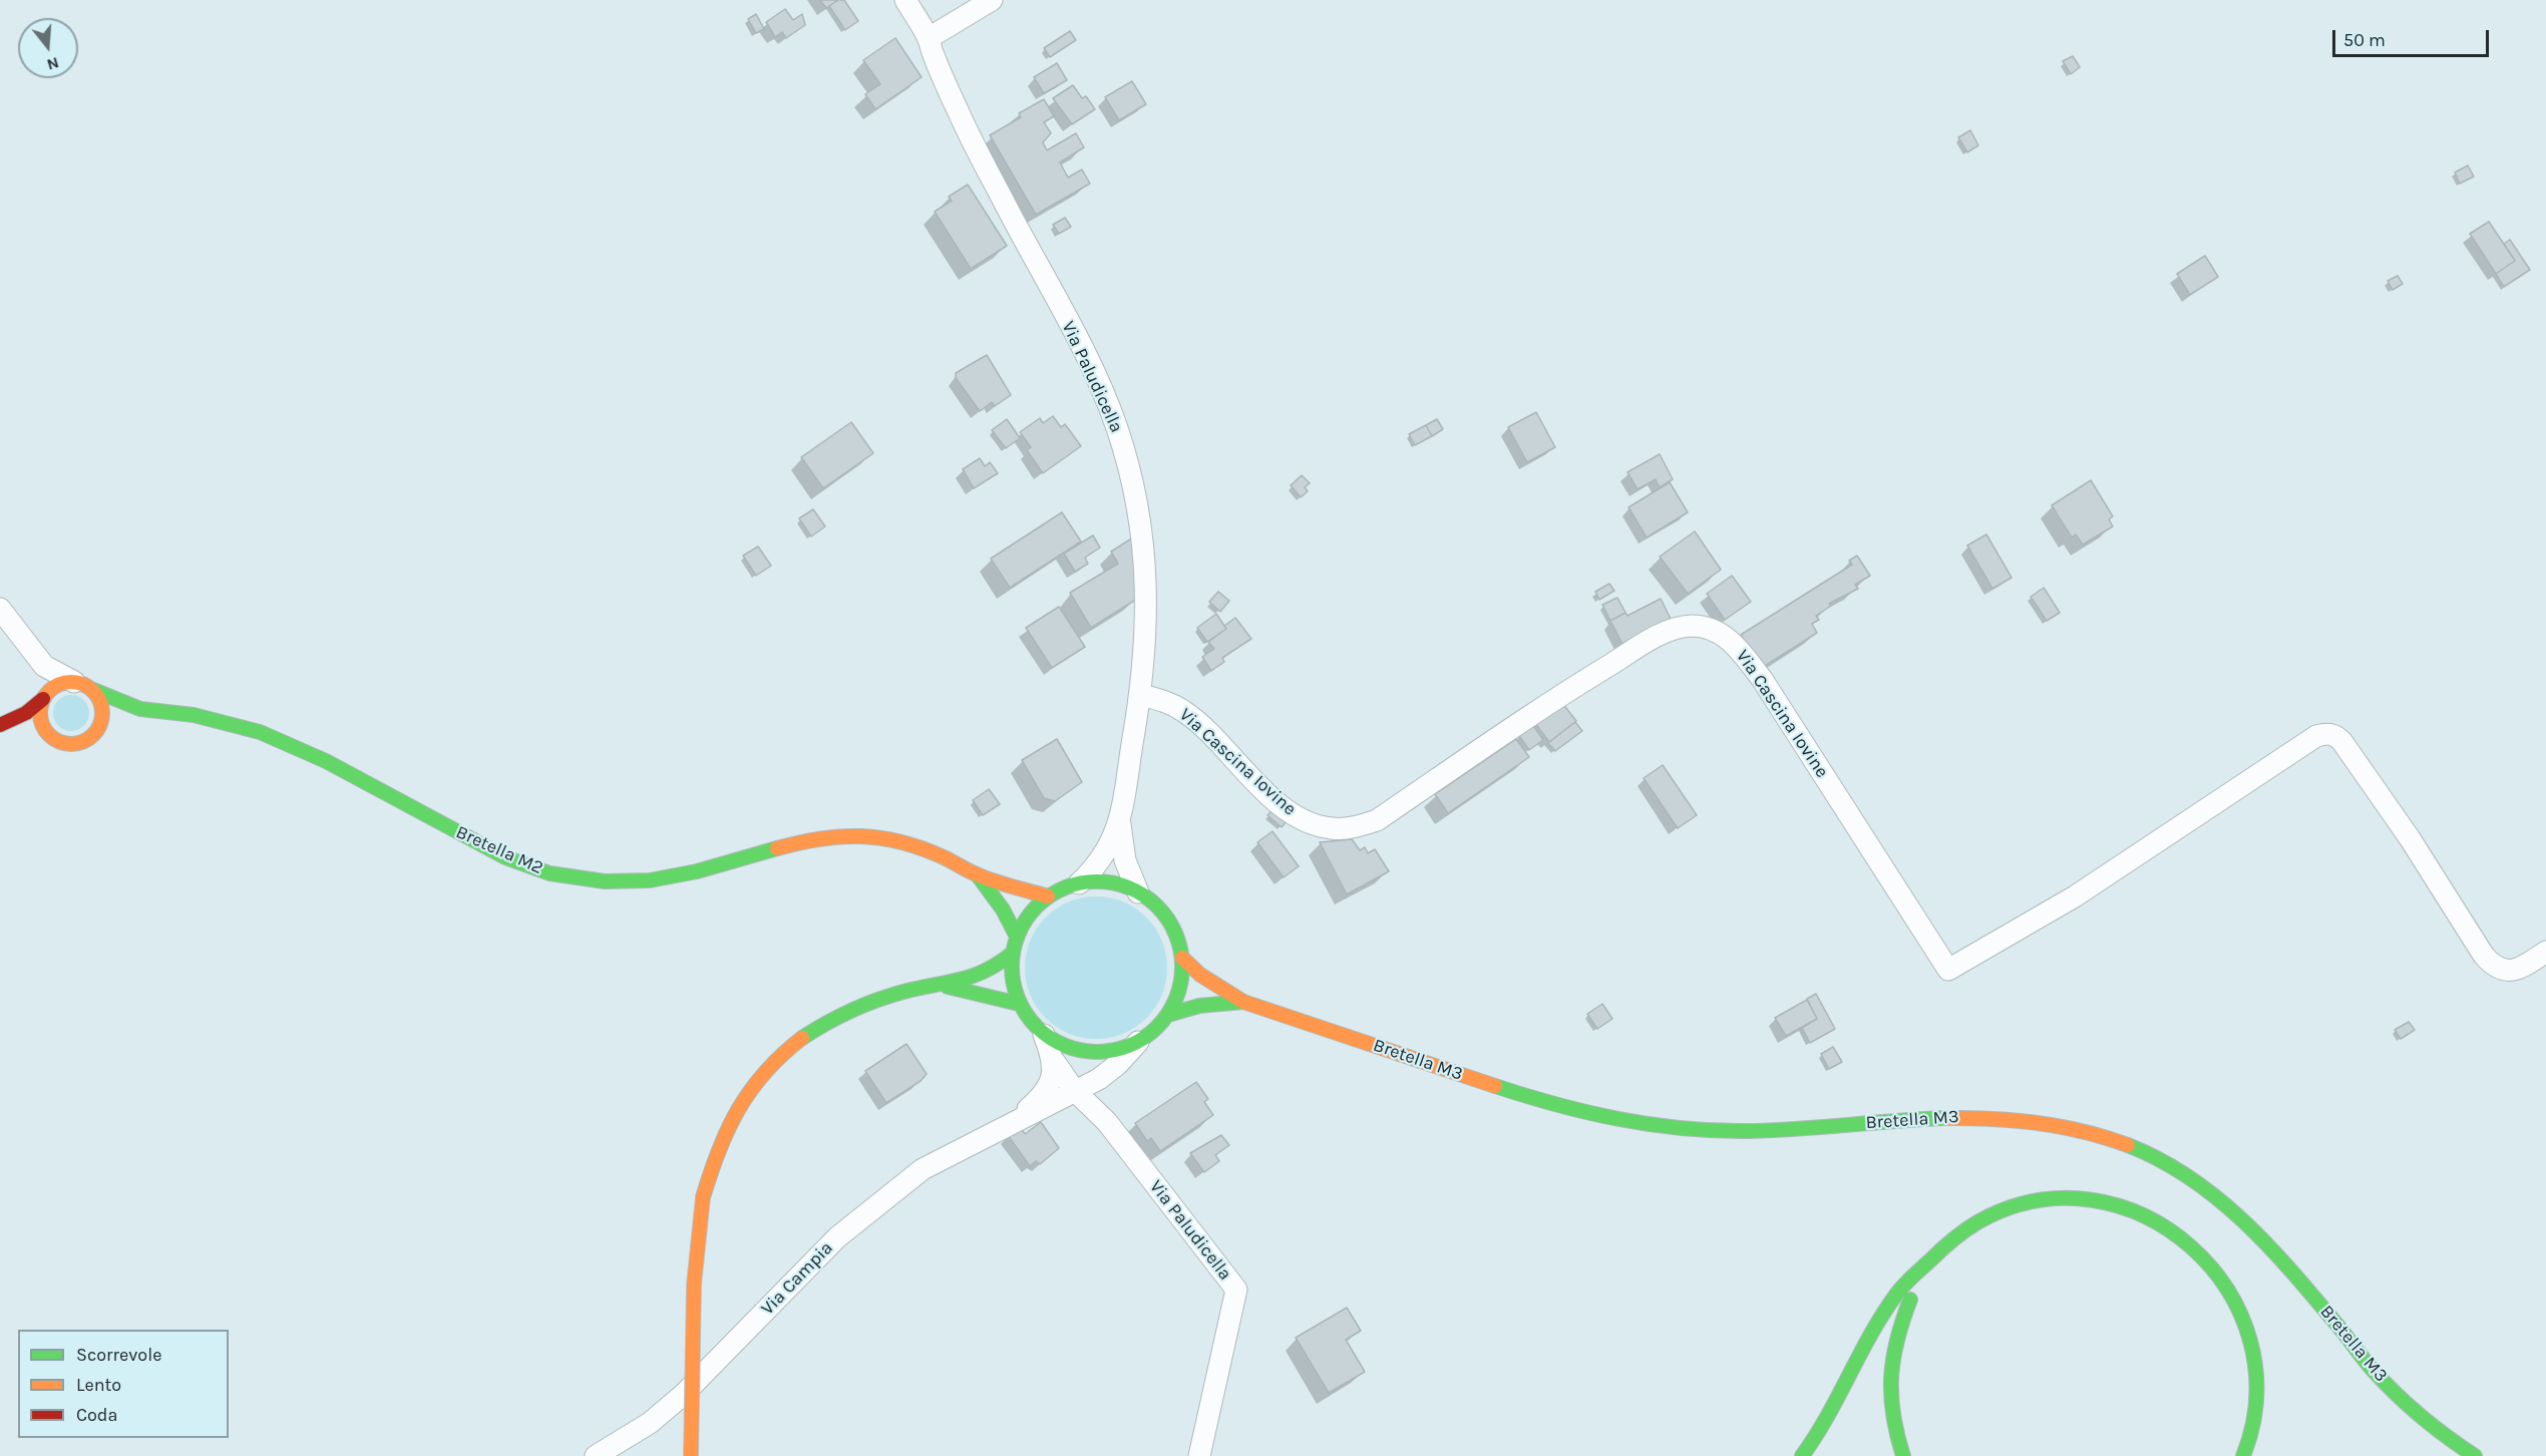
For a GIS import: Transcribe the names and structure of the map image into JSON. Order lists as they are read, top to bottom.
{
  "streets": {
    "main road": ["Bretella M2", "Bretella M3"],
    "street": ["Via Paludicella", "Via Cascina Iovine", "Via Campia"]
  },
  "crossings": [
    ["Via Paludicella", "Via Cascina Iovine"],
    ["Via Paludicella", "Bretella M2"],
    ["Via Paludicella", "Bretella M3"],
    ["Bretella M2", "Bretella M3"]
  ],
  "legend": ["Scorrevole", "Lento", "Coda"],
  "scale_bar": "50 m",
  "north": "bottom"
}
